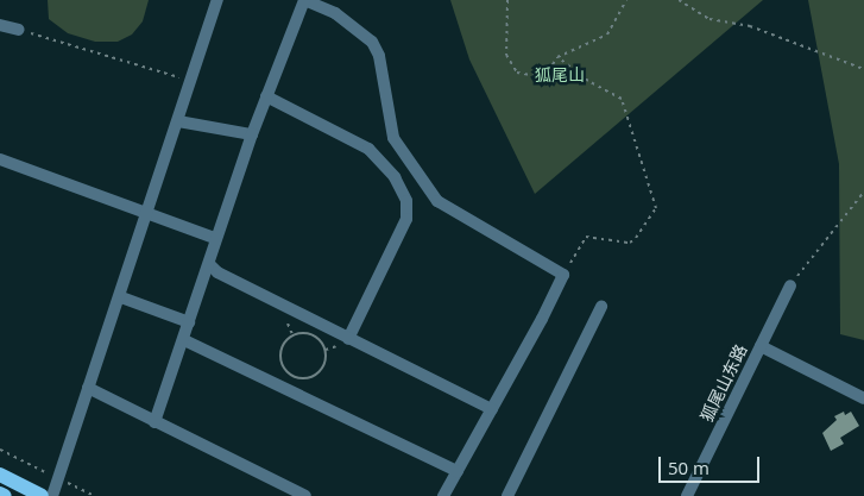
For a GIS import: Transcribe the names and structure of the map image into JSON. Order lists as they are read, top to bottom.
{
  "streets": {
    "street": ["狐尾山东路"]
  },
  "parks": ["狐尾山"],
  "scale_bar": "50 m"
}
